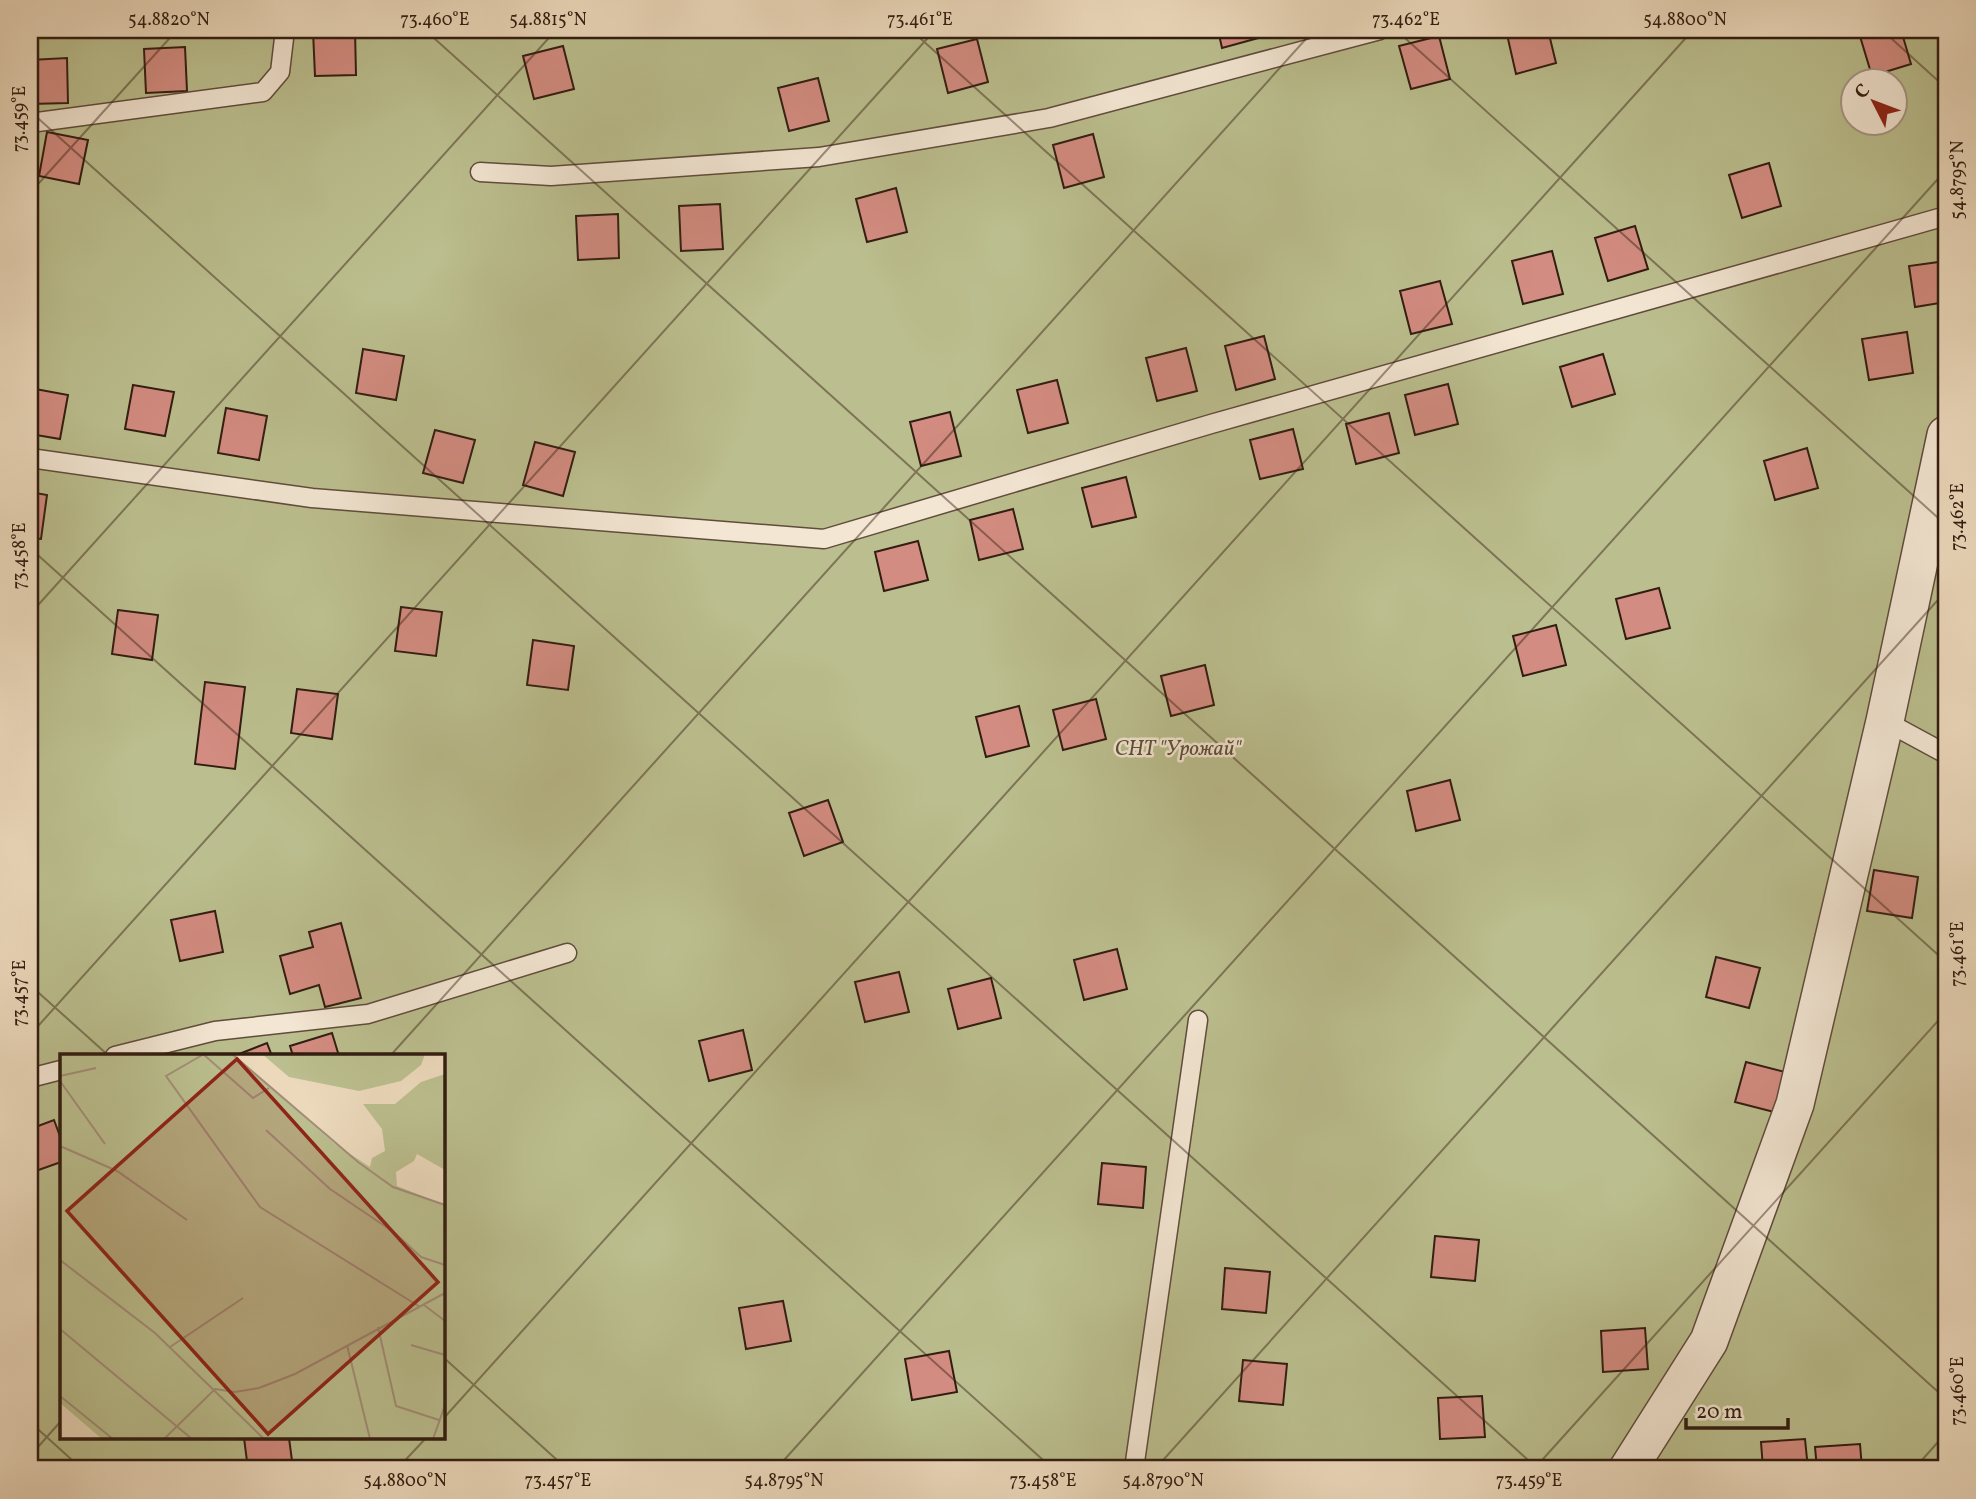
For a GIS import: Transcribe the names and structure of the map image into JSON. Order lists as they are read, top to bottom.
{
  "parks": ["СНТ \"Урожай\""],
  "scale_bar": "20 m",
  "north": "top left",
  "coordinates": [
    "54.8820°N",
    "73.460°E",
    "54.8815°N",
    "73.461°E",
    "73.462°E",
    "54.8800°N",
    "73.459°E",
    "54.8795°N",
    "73.458°E",
    "73.457°E",
    "54.8790°N"
  ]
}
